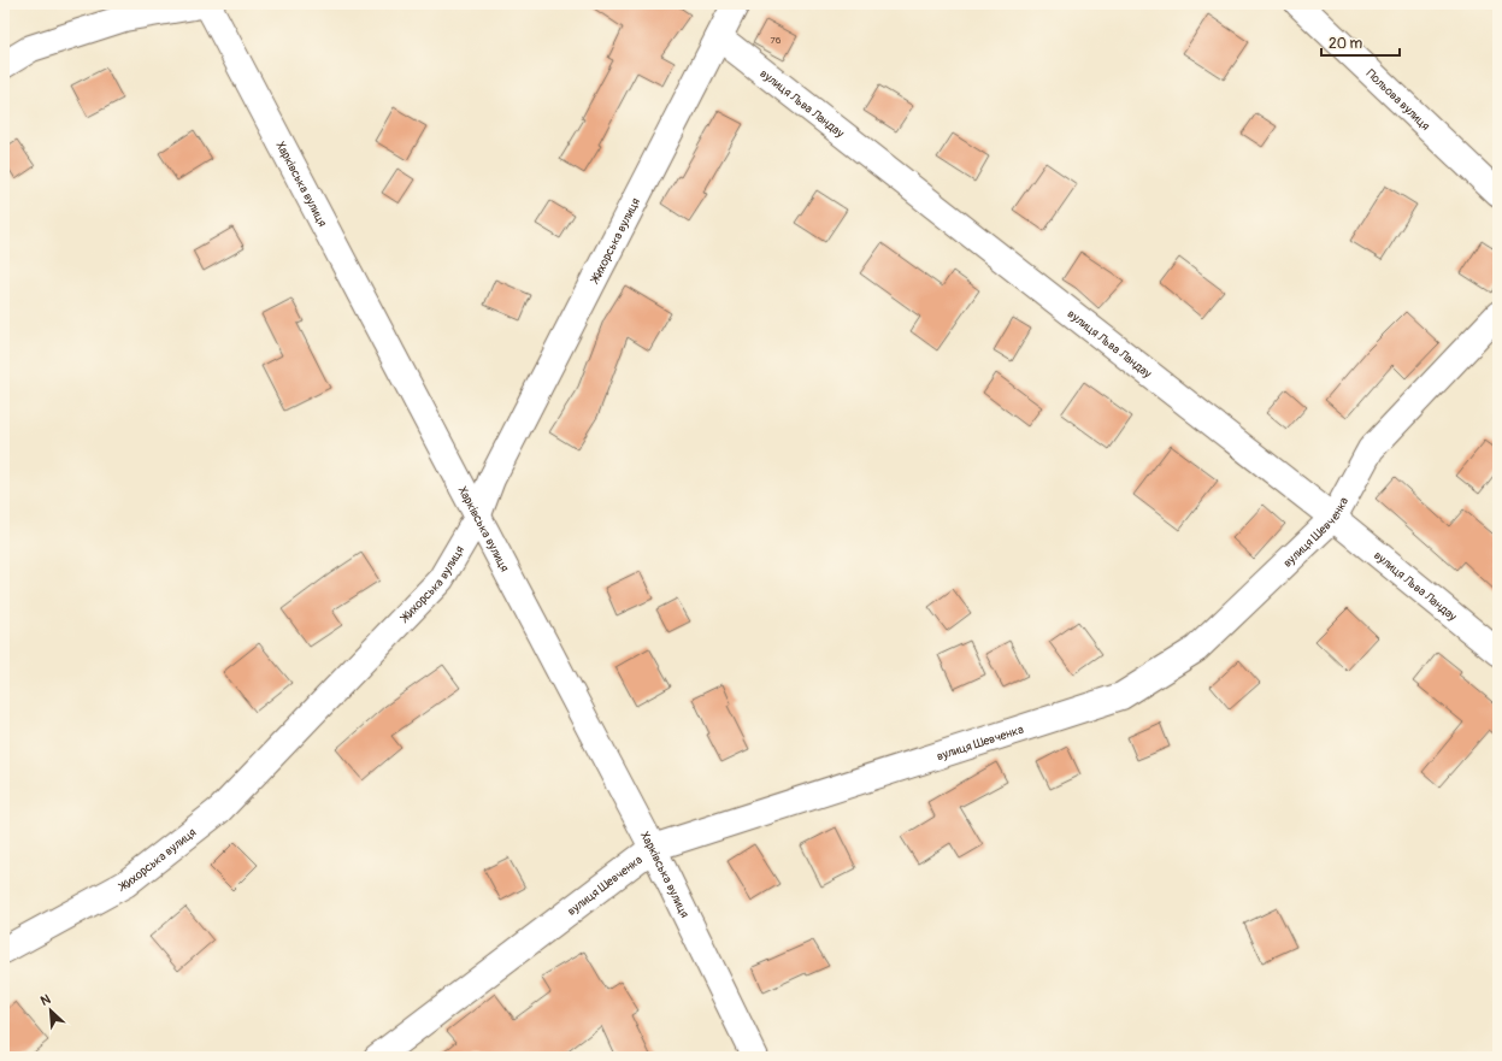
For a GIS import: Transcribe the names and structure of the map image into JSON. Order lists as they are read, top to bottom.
{
  "streets": {
    "street": [
      "Польова вулиця",
      "вулиця Льва Ландау",
      "Харківська вулиця",
      "Жихорська вулиця",
      "вулиця Шевченка"
    ]
  },
  "crossings": [
    ["вулиця Льва Ландау", "Жихорська вулиця"],
    ["вулиця Льва Ландау", "вулиця Шевченка"],
    ["Харківська вулиця", "Жихорська вулиця"],
    ["Харківська вулиця", "вулиця Шевченка"]
  ],
  "house_numbers": ["76"],
  "scale_bar": "20 m",
  "north": "top left"
}
